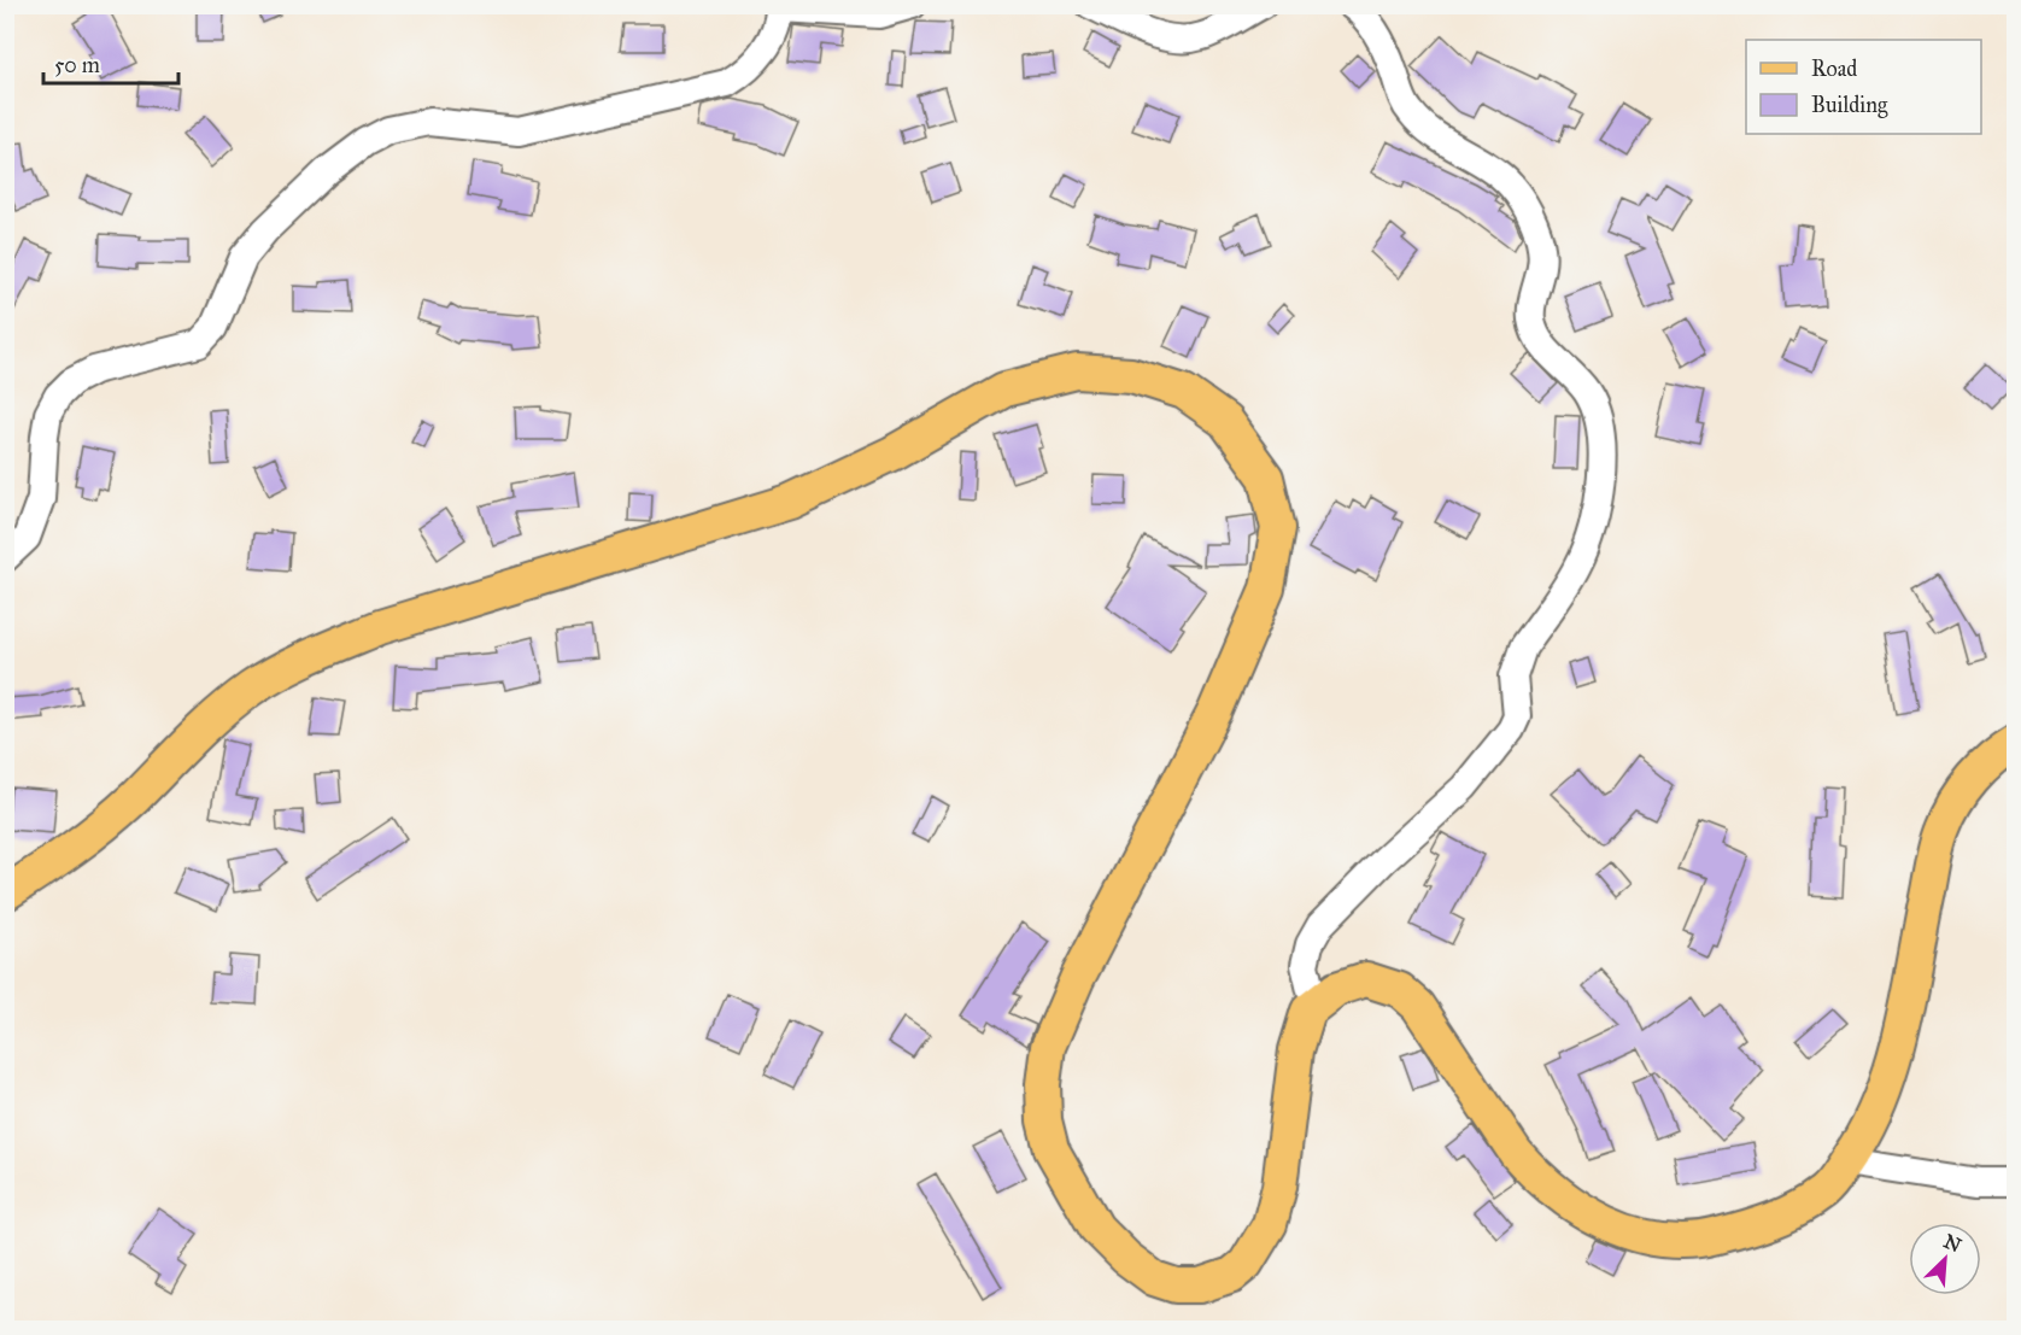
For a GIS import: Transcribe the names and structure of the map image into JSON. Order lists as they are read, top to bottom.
{
  "legend": ["Road", "Building"],
  "scale_bar": "50 m",
  "north": "top right"
}
